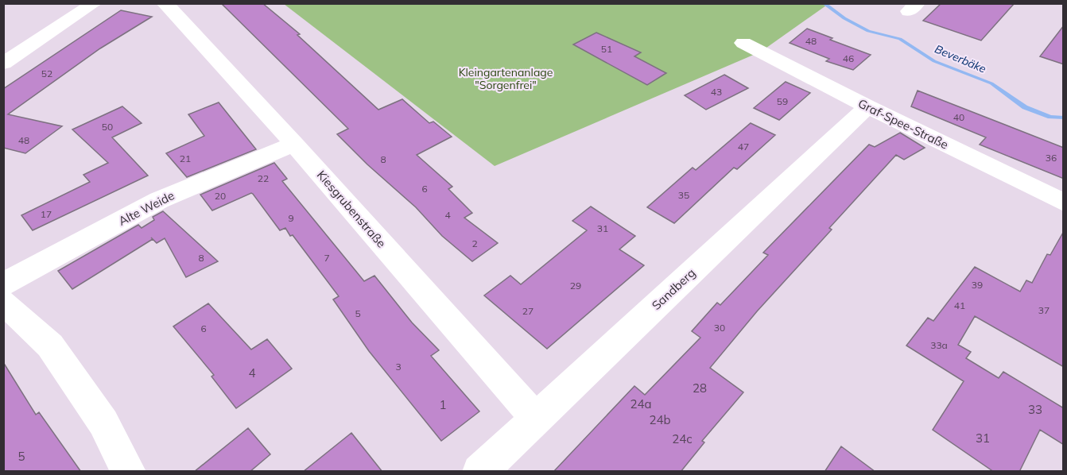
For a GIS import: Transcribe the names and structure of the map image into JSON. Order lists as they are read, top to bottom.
{
  "streets": {
    "street": [
      "Graf-Spee-Straße",
      "Alte Weide",
      "Kiesgrubenstraße",
      "Sandberg"
    ]
  },
  "crossings": [
    ["Graf-Spee-Straße", "Sandberg"],
    ["Alte Weide", "Kiesgrubenstraße"],
    ["Kiesgrubenstraße", "Sandberg"]
  ],
  "water": ["Beverbäke"],
  "parks": ["Kleingartenanlage \"Sorgenfrei\""],
  "house_numbers": [
    "48",
    "51",
    "46",
    "52",
    "43",
    "59",
    "40",
    "50",
    "48",
    "47",
    "36",
    "21",
    "8",
    "22",
    "6",
    "35",
    "20",
    "17",
    "4",
    "9",
    "31",
    "2",
    "8",
    "7",
    "39",
    "29",
    "41",
    "37",
    "27",
    "5",
    "30",
    "6",
    "33a",
    "3",
    "4",
    "28",
    "24a",
    "1",
    "33",
    "24b",
    "31",
    "24c",
    "5"
  ]
}
